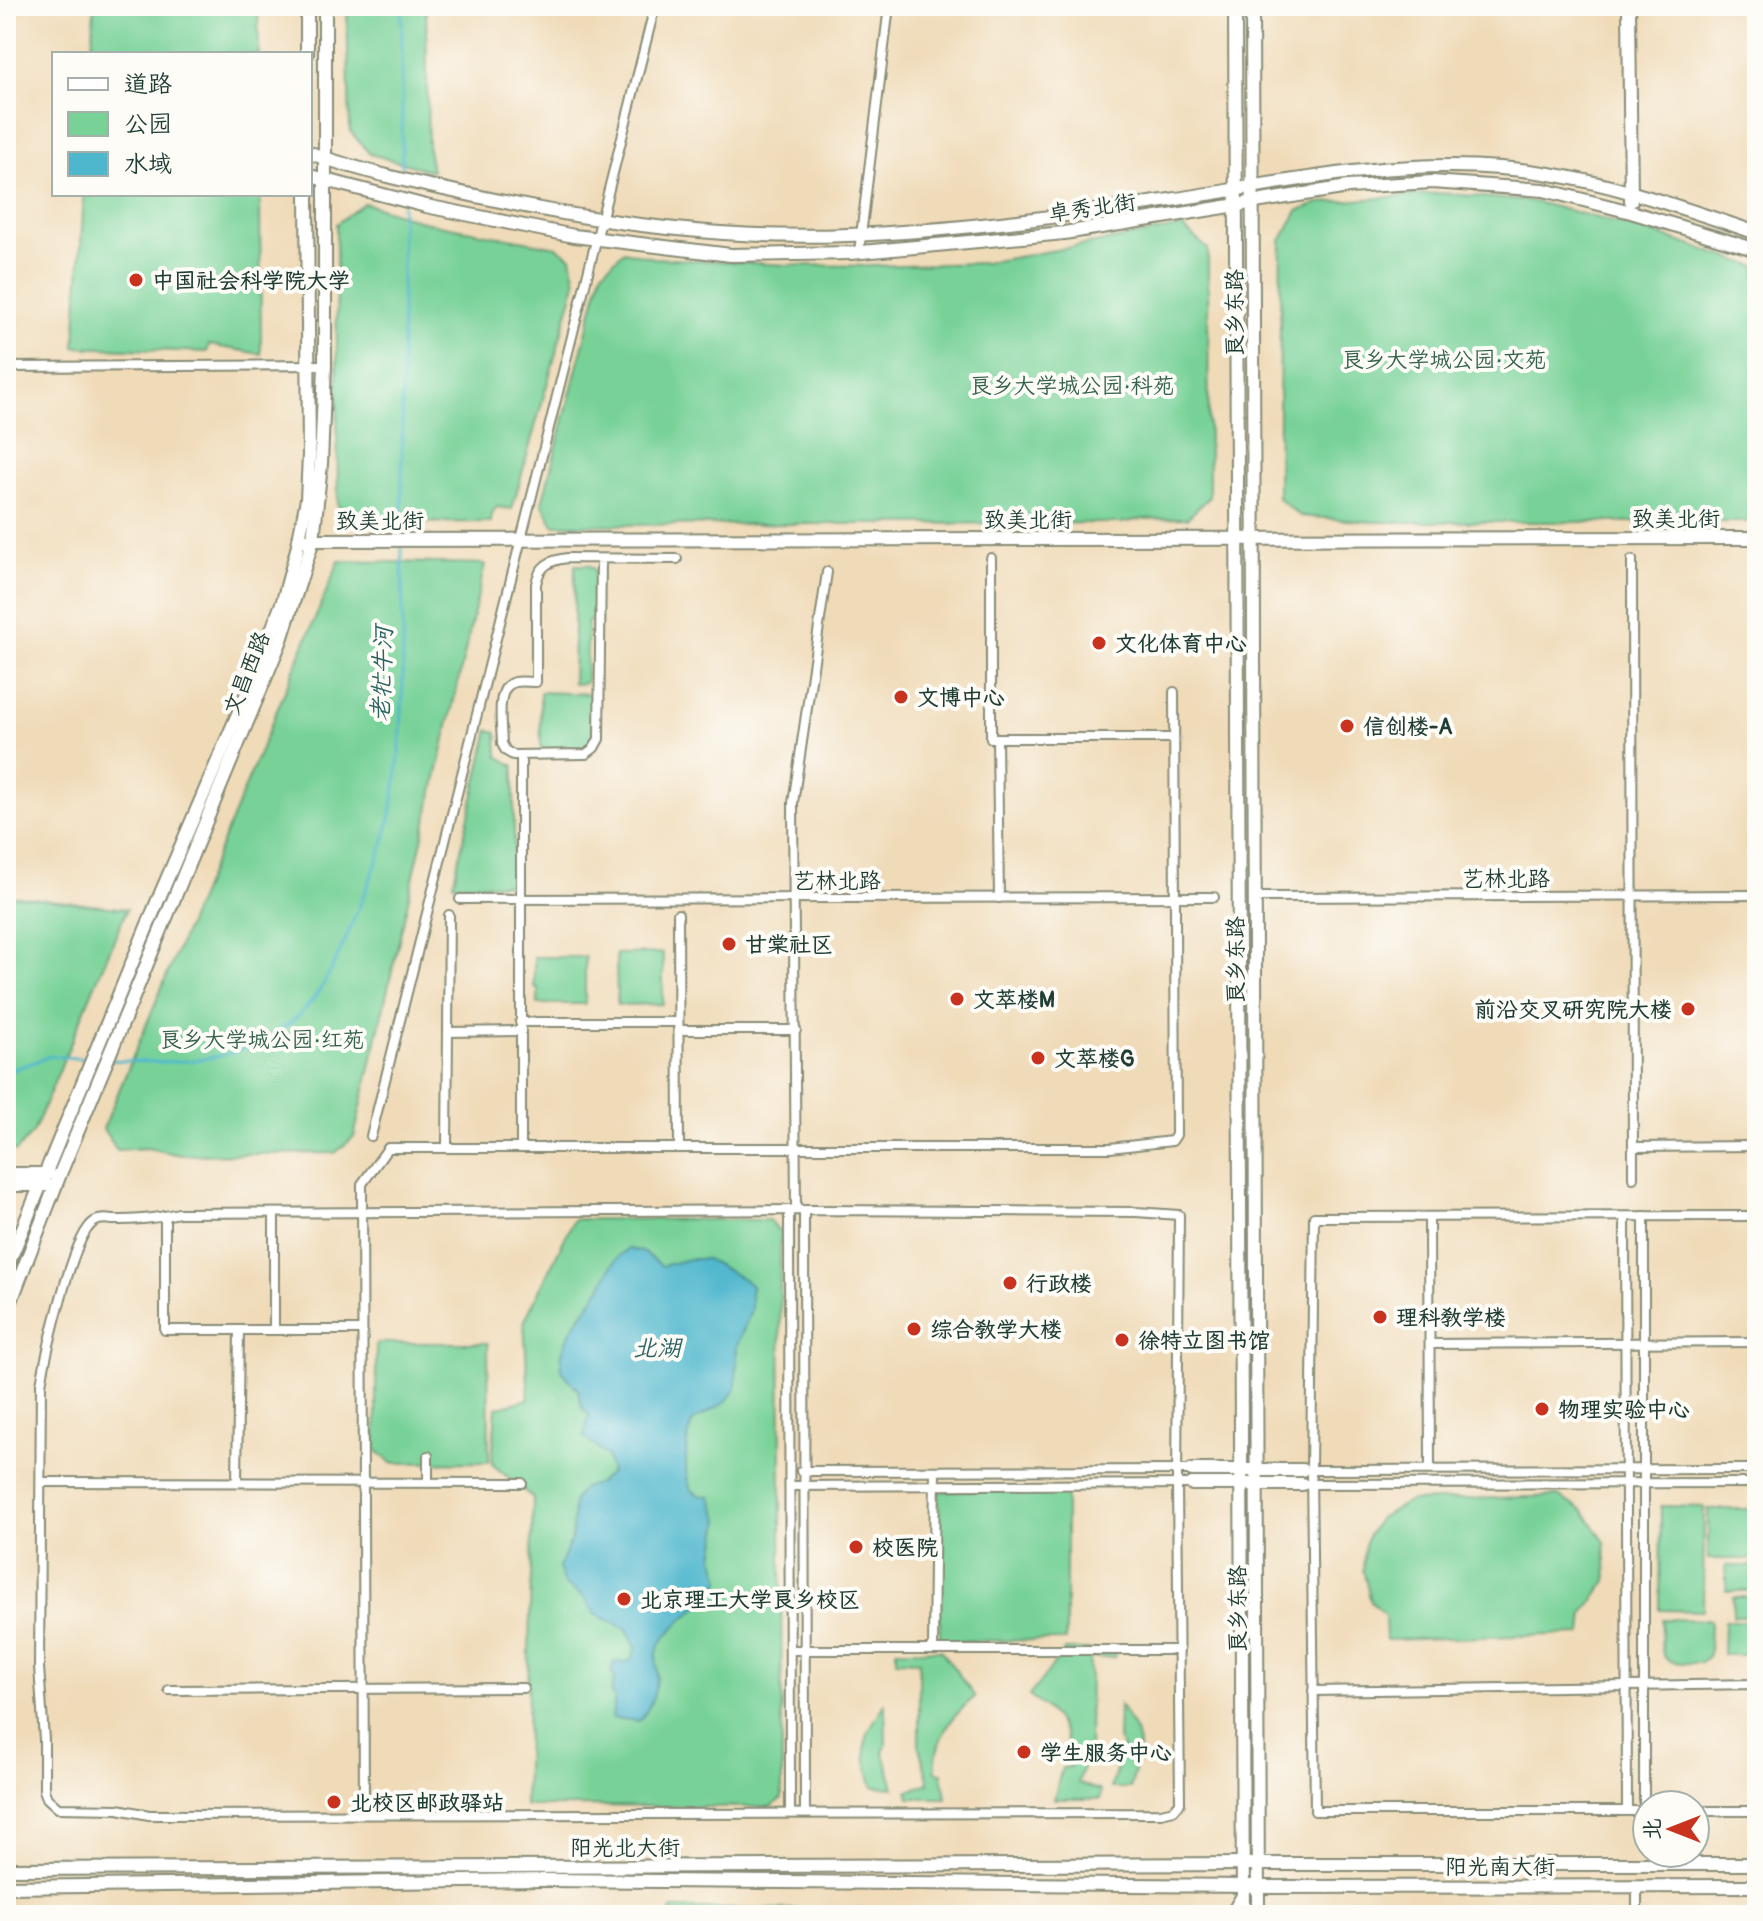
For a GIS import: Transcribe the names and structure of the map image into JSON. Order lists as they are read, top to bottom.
{
  "streets": {
    "main road": [
      "卓秀北街",
      "良乡东路",
      "致美北街",
      "文昌西路",
      "阳光北大街",
      "阳光南大街"
    ],
    "street": ["艺林北路"]
  },
  "crossings": [
    ["卓秀北街", "良乡东路"],
    ["卓秀北街", "文昌西路"],
    ["良乡东路", "致美北街"],
    ["良乡东路", "艺林北路"],
    ["良乡东路", "阳光北大街"],
    ["良乡东路", "阳光南大街"],
    ["致美北街", "文昌西路"],
    ["阳光北大街", "阳光南大街"]
  ],
  "water": ["老牤牛河", "北湖"],
  "parks": ["良乡大学城公园·文苑", "良乡大学城公园·科苑", "良乡大学城公园·红苑"],
  "places": [
    "中国社会科学院大学",
    "文化体育中心",
    "文博中心",
    "信创楼-A",
    "甘棠社区",
    "文萃楼M",
    "前沿交叉研究院大楼",
    "文萃楼G",
    "行政楼",
    "理科教学楼",
    "综合教学大楼",
    "徐特立图书馆",
    "物理实验中心",
    "校医院",
    "北京理工大学良乡校区",
    "学生服务中心",
    "北校区邮政驿站"
  ],
  "legend": ["道路", "公园", "水域"],
  "north": "left"
}
